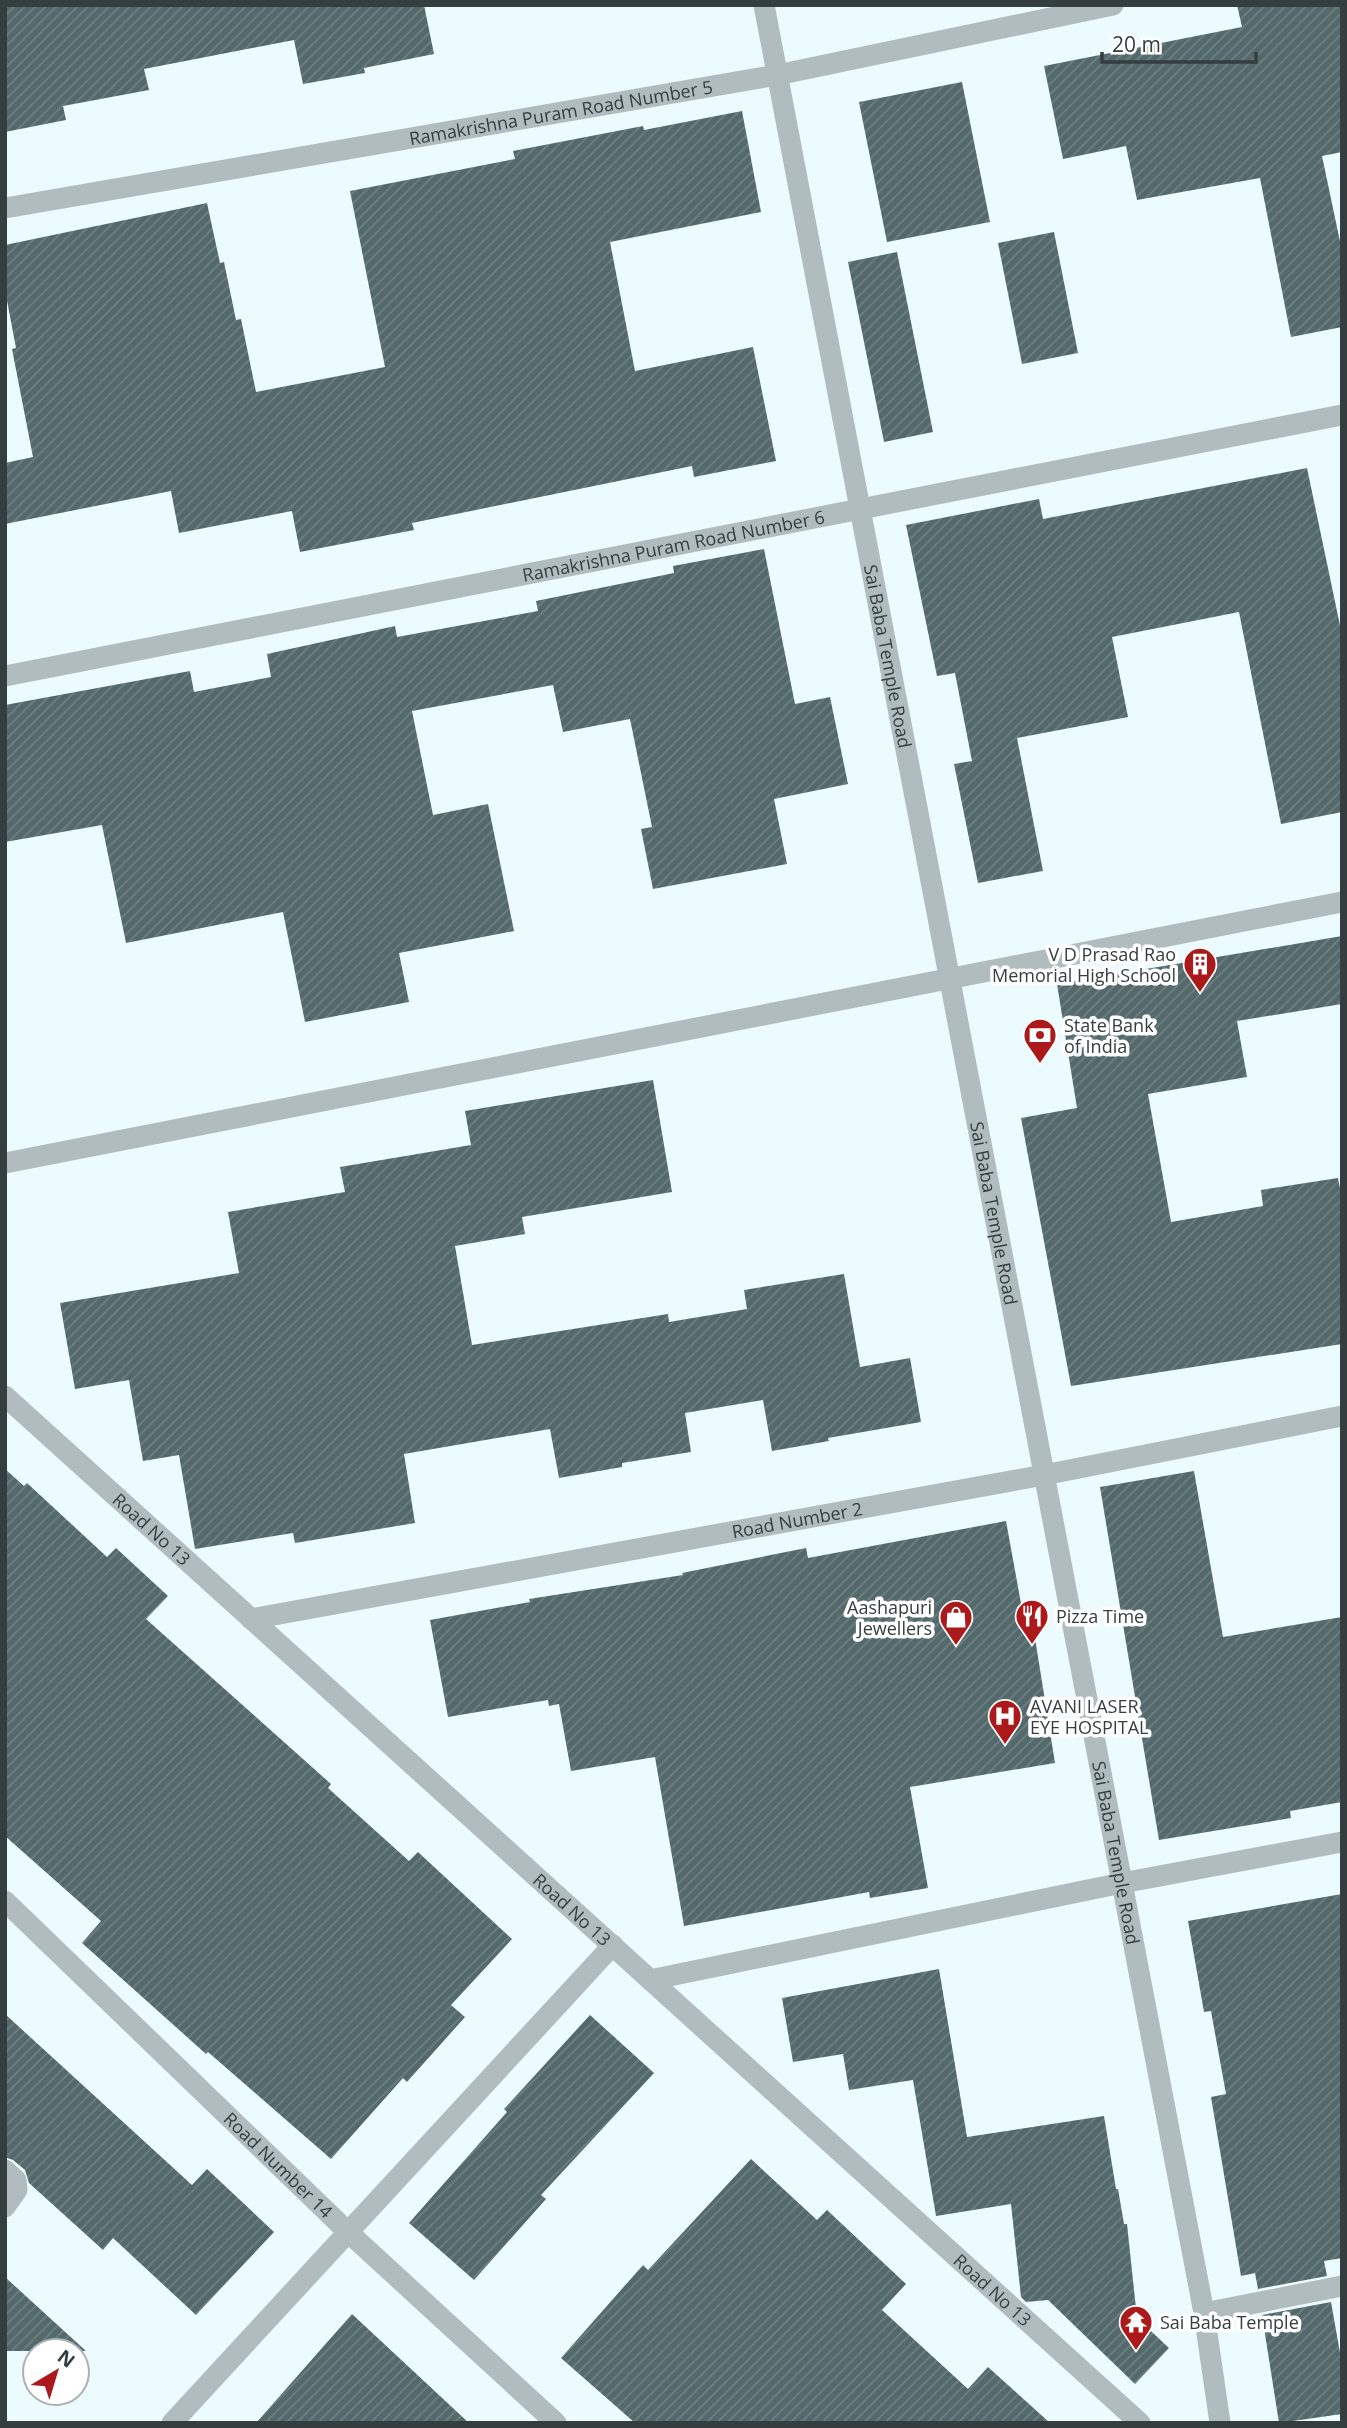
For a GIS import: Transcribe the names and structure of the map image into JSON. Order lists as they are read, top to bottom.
{
  "streets": {
    "street": [
      "Ramakrishna Puram Road Number 5",
      "Ramakrishna Puram Road Number 6",
      "Sai Baba Temple Road",
      "Road Number 2",
      "Road No 13",
      "Road Number 14"
    ]
  },
  "crossings": [
    ["Ramakrishna Puram Road Number 5", "Sai Baba Temple Road"],
    ["Ramakrishna Puram Road Number 6", "Sai Baba Temple Road"],
    ["Sai Baba Temple Road", "Road Number 2"],
    ["Road Number 2", "Road No 13"]
  ],
  "places": {
    "building": ["V D Prasad Rao Memorial High School"],
    "bank": ["State Bank of India"],
    "restaurant": ["Pizza Time"],
    "shop": ["Aashapuri Jewellers"],
    "hospital": ["AVANI LASER EYE HOSPITAL"],
    "temple": ["Sai Baba Temple"]
  },
  "scale_bar": "20 m",
  "north": "top right"
}
